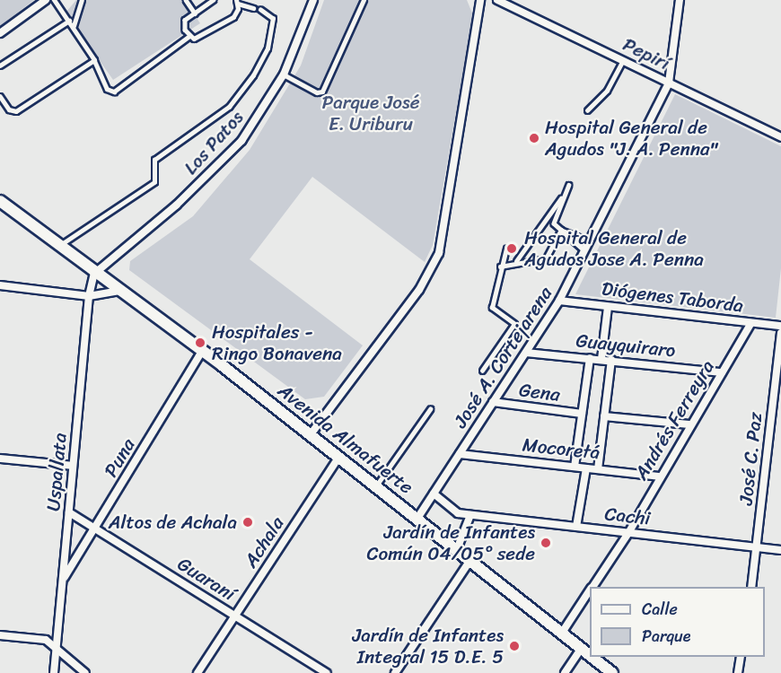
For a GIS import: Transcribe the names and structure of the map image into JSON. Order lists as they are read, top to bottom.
{
  "streets": {
    "main road": ["Avenida Almafuerte"],
    "street": [
      "Pepirí",
      "Los Patos",
      "Diógenes Taborda",
      "Guayquiraro",
      "José A. Cortejarena",
      "Gena",
      "Andrés Ferreyra",
      "Mocoretá",
      "Puna",
      "José C. Paz",
      "Uspallata",
      "Cachi",
      "Achala",
      "Guaraní"
    ]
  },
  "crossings": [
    ["Pepirí", "José A. Cortejarena"],
    ["Los Patos", "Avenida Almafuerte"],
    ["Los Patos", "Uspallata"],
    ["Diógenes Taborda", "José A. Cortejarena"],
    ["Diógenes Taborda", "Andrés Ferreyra"],
    ["Guayquiraro", "José A. Cortejarena"],
    ["Guayquiraro", "Andrés Ferreyra"],
    ["José A. Cortejarena", "Gena"],
    ["José A. Cortejarena", "Avenida Almafuerte"],
    ["José A. Cortejarena", "Mocoretá"],
    ["José A. Cortejarena", "Cachi"],
    ["Andrés Ferreyra", "Avenida Almafuerte"],
    ["Andrés Ferreyra", "Mocoretá"],
    ["Andrés Ferreyra", "Cachi"],
    ["Avenida Almafuerte", "Puna"],
    ["Avenida Almafuerte", "Uspallata"],
    ["Avenida Almafuerte", "Achala"],
    ["Puna", "Uspallata"],
    ["Puna", "Guaraní"],
    ["José C. Paz", "Cachi"],
    ["Uspallata", "Guaraní"],
    ["Achala", "Guaraní"]
  ],
  "parks": ["Parque José E. Uriburu"],
  "places": [
    "Hospital General de Agudos \"J. A. Penna\"",
    "Hospital General de Agudos Jose A. Penna",
    "Hospitales - Ringo Bonavena",
    "Altos de Achala",
    "Jardín de Infantes Común 04/05° sede",
    "Jardín de Infantes Integral 15 D.E. 5"
  ],
  "legend": ["Calle", "Parque"]
}
